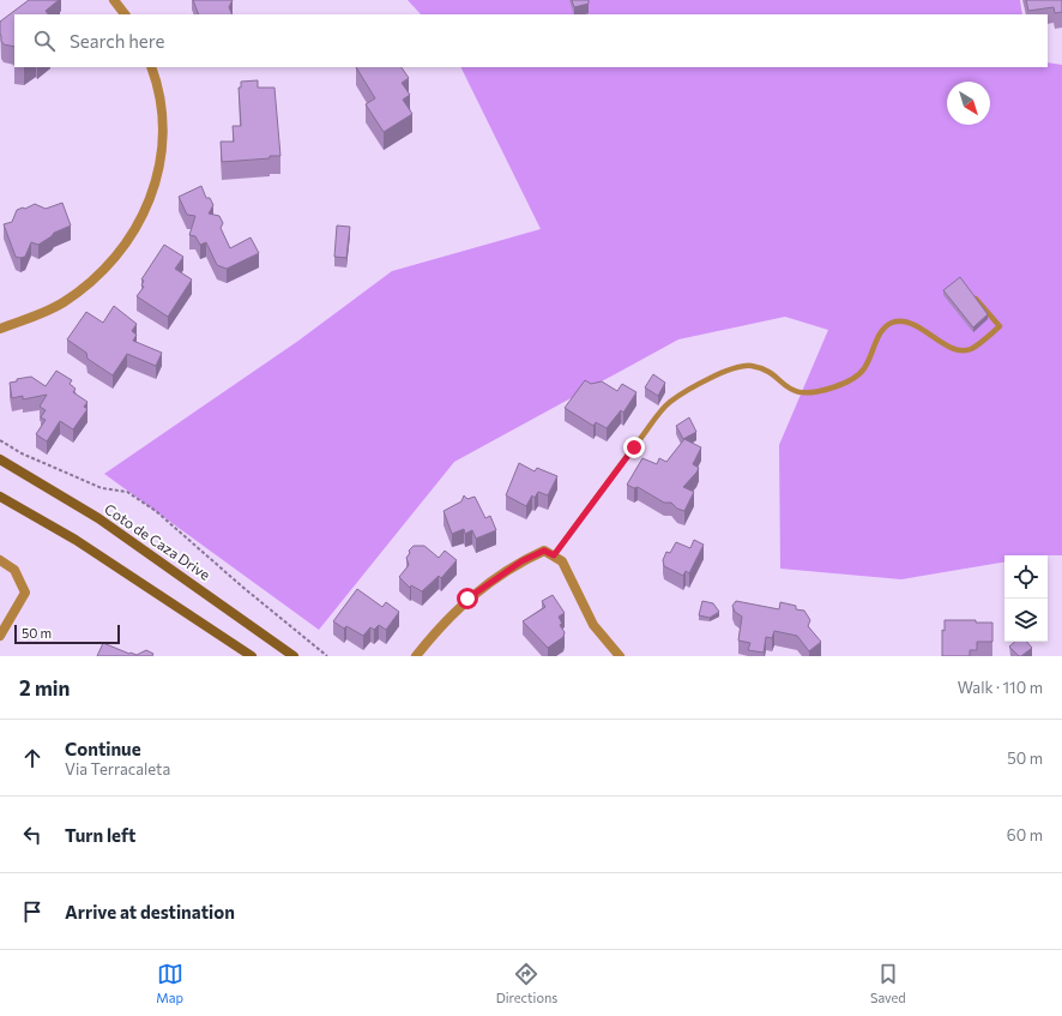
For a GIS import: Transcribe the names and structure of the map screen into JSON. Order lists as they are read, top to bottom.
{
  "streets": {
    "main road": ["Coto de Caza Drive"]
  },
  "scale_bar": "50 m",
  "north": "bottom right",
  "page": {
    "search": "Search here",
    "scale": "50 m",
    "heading": ["2 min", "Walk · 110 m"],
    "list": [
      ["Continue", "Via Terracaleta", "50 m"],
      ["Turn left", "60 m"],
      "Arrive at destination"
    ],
    "nav": ["Map", "Directions", "Saved"]
  }
}
